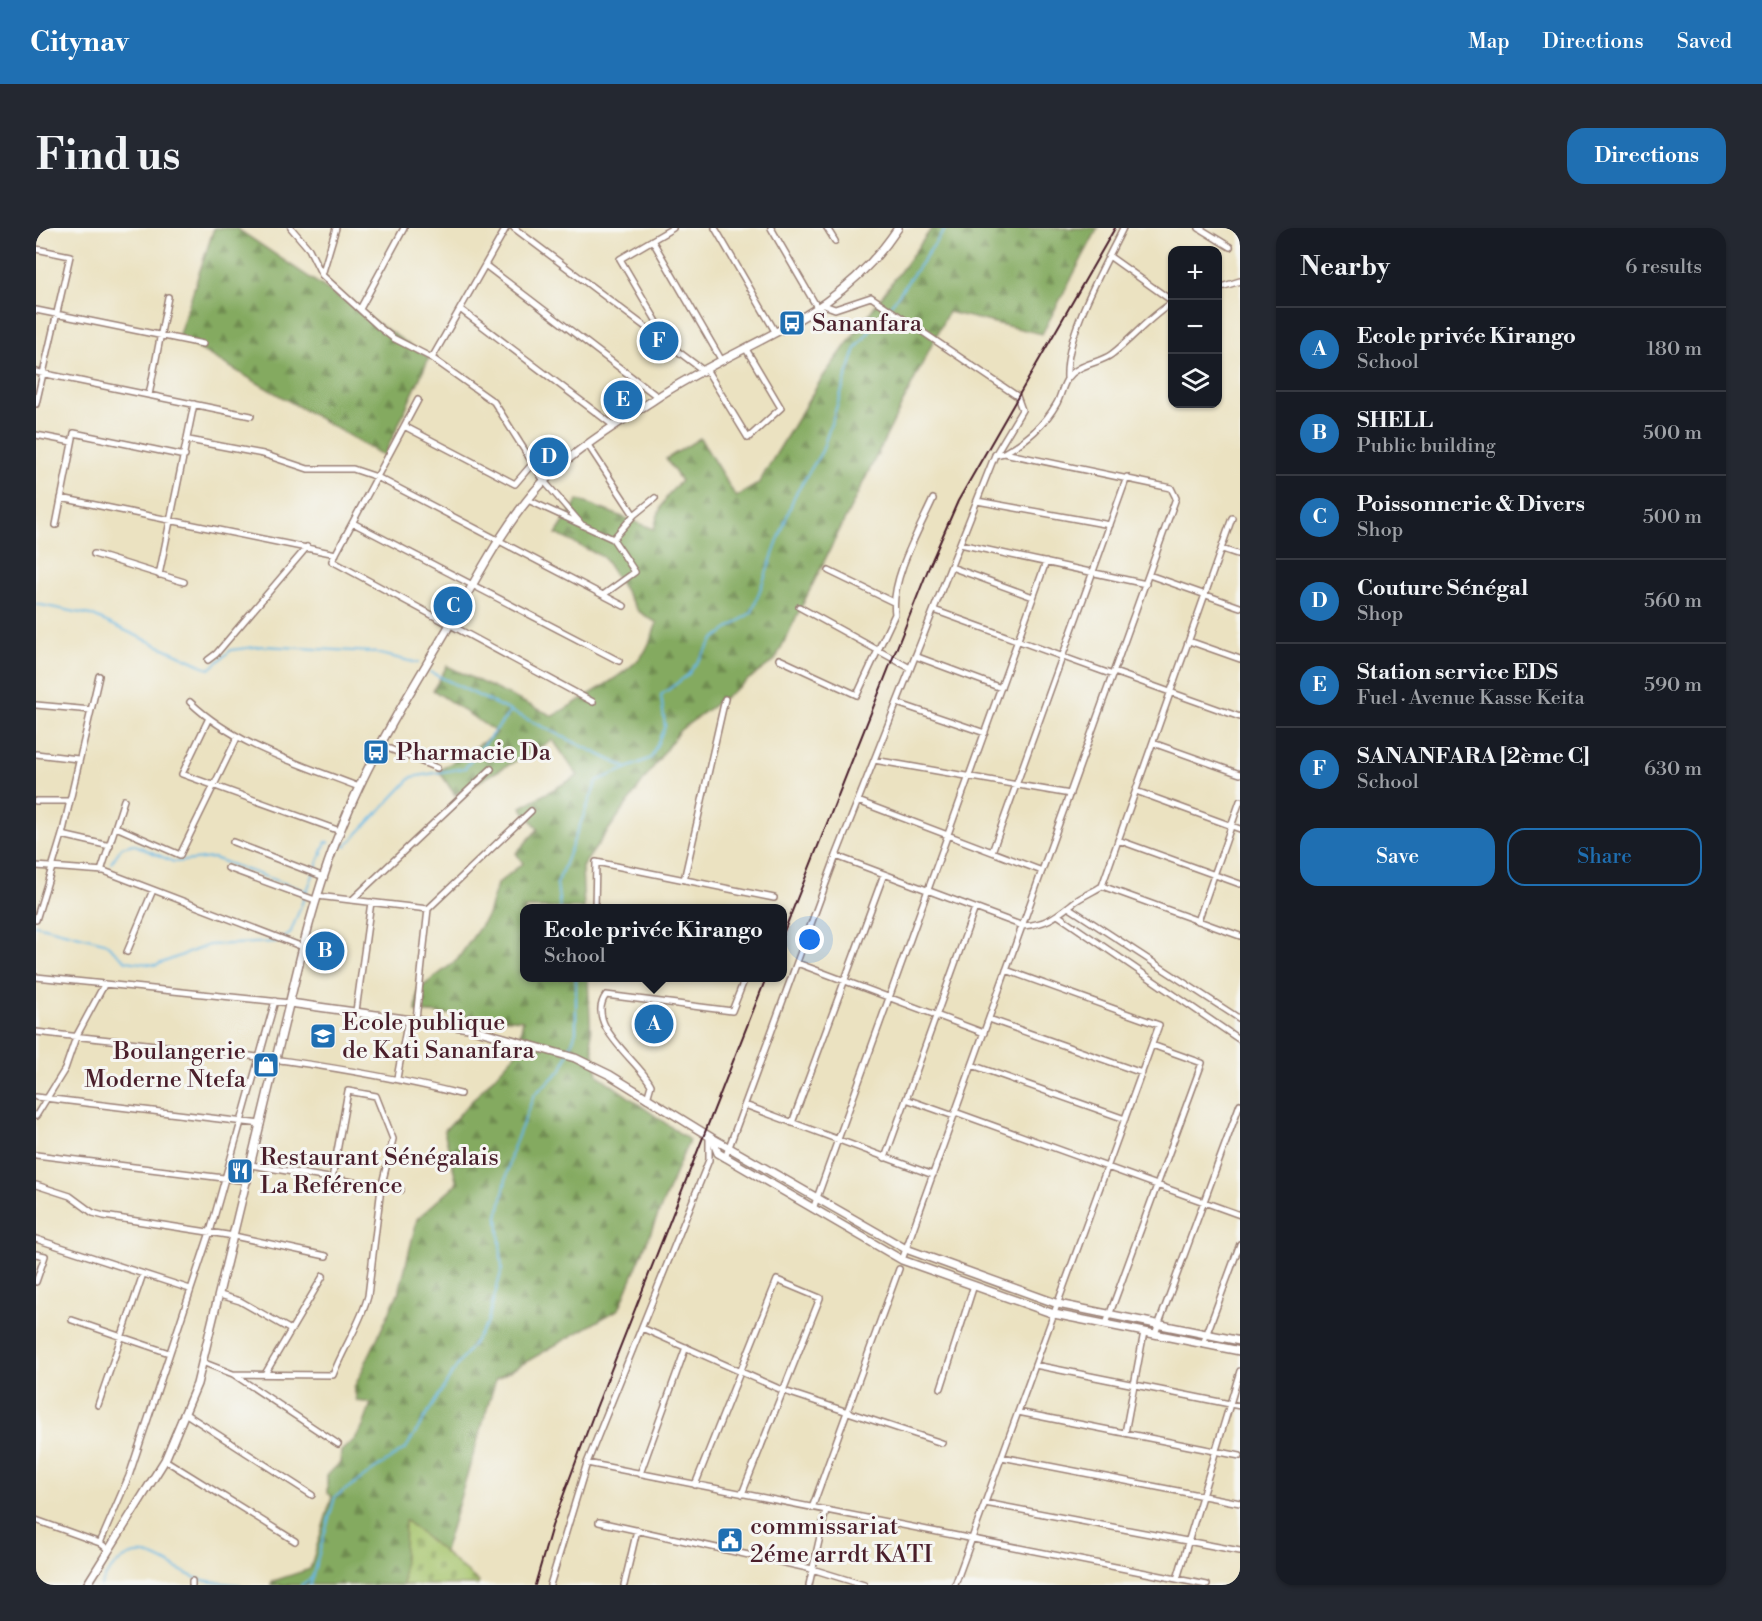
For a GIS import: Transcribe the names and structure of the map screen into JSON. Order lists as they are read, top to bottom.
{
  "places": {
    "bus stop": ["Sananfara", "Pharmacie Da"],
    "school or university": ["Ecole publique de Kati Sananfara"],
    "shop": ["Boulangerie Moderne Ntefa"],
    "restaurant": ["Restaurant Sénégalais La Reférence"],
    "public building": ["commissariat 2éme arrdt KATI"]
  },
  "page": {
    "header": "Citynav",
    "nav": ["Map", "Directions", "Saved"],
    "buttons": [
      "Directions",
      ["Save", "Share"]
    ],
    "title": "Find us",
    "heading": ["Nearby", "6 results"],
    "map_buttons": ["+", "−"],
    "list": [
      {
        "mark": "A",
        "name": "Ecole privée Kirango",
        "note": "School",
        "value": "180 m"
      },
      {
        "mark": "B",
        "name": "SHELL",
        "note": "Public building",
        "value": "500 m"
      },
      {
        "mark": "C",
        "name": "Poissonnerie & Divers",
        "note": "Shop",
        "value": "500 m"
      },
      {
        "mark": "D",
        "name": "Couture Sénégal",
        "note": "Shop",
        "value": "560 m"
      },
      {
        "mark": "E",
        "name": "Station service EDS",
        "note": "Fuel · Avenue Kasse Keita",
        "value": "590 m"
      },
      {
        "mark": "F",
        "name": "SANANFARA [2ème C]",
        "note": "School",
        "value": "630 m"
      }
    ],
    "pins": [
      "F",
      "E",
      "D",
      "C",
      "B",
      "A"
    ],
    "popup": ["Ecole privée Kirango", "School"]
  }
}
